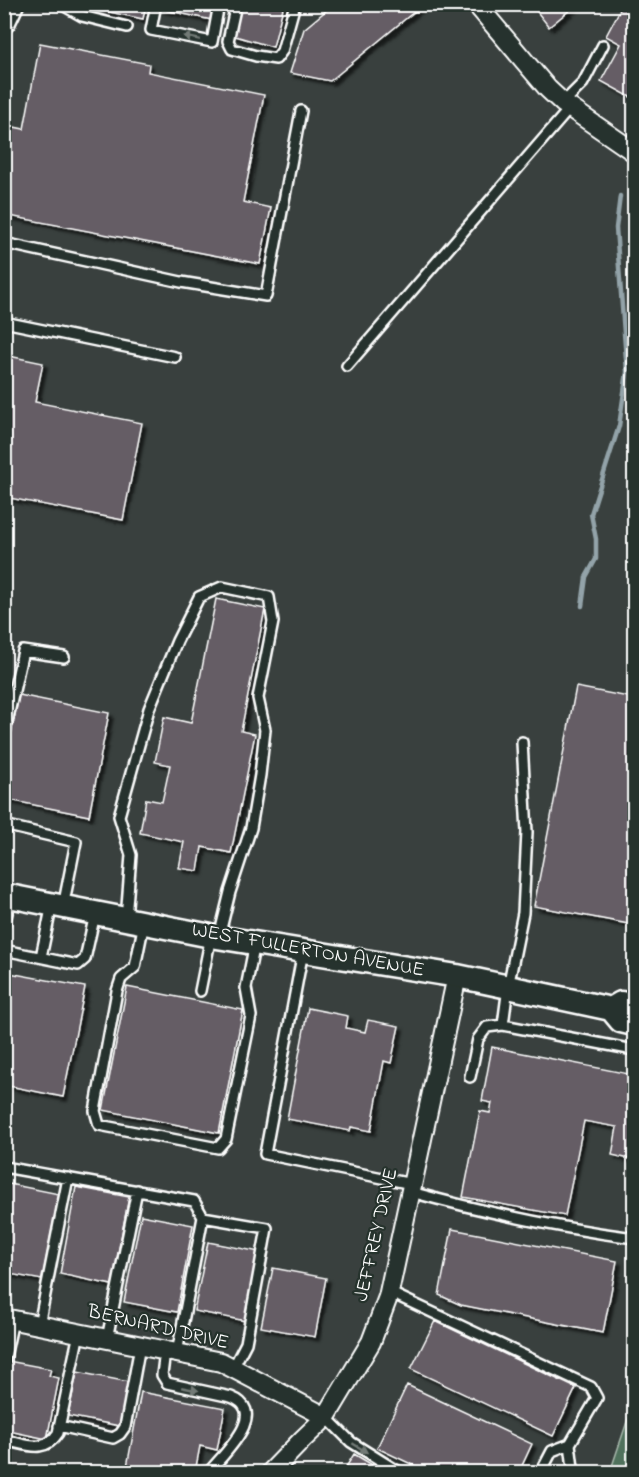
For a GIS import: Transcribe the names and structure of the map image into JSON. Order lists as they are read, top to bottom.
{
  "streets": {
    "street": ["WEST FULLERTON AVENUE", "JEFFREY DRIVE", "BERNARD DRIVE"]
  },
  "crossings": [
    ["WEST FULLERTON AVENUE", "JEFFREY DRIVE"],
    ["JEFFREY DRIVE", "BERNARD DRIVE"]
  ]
}
